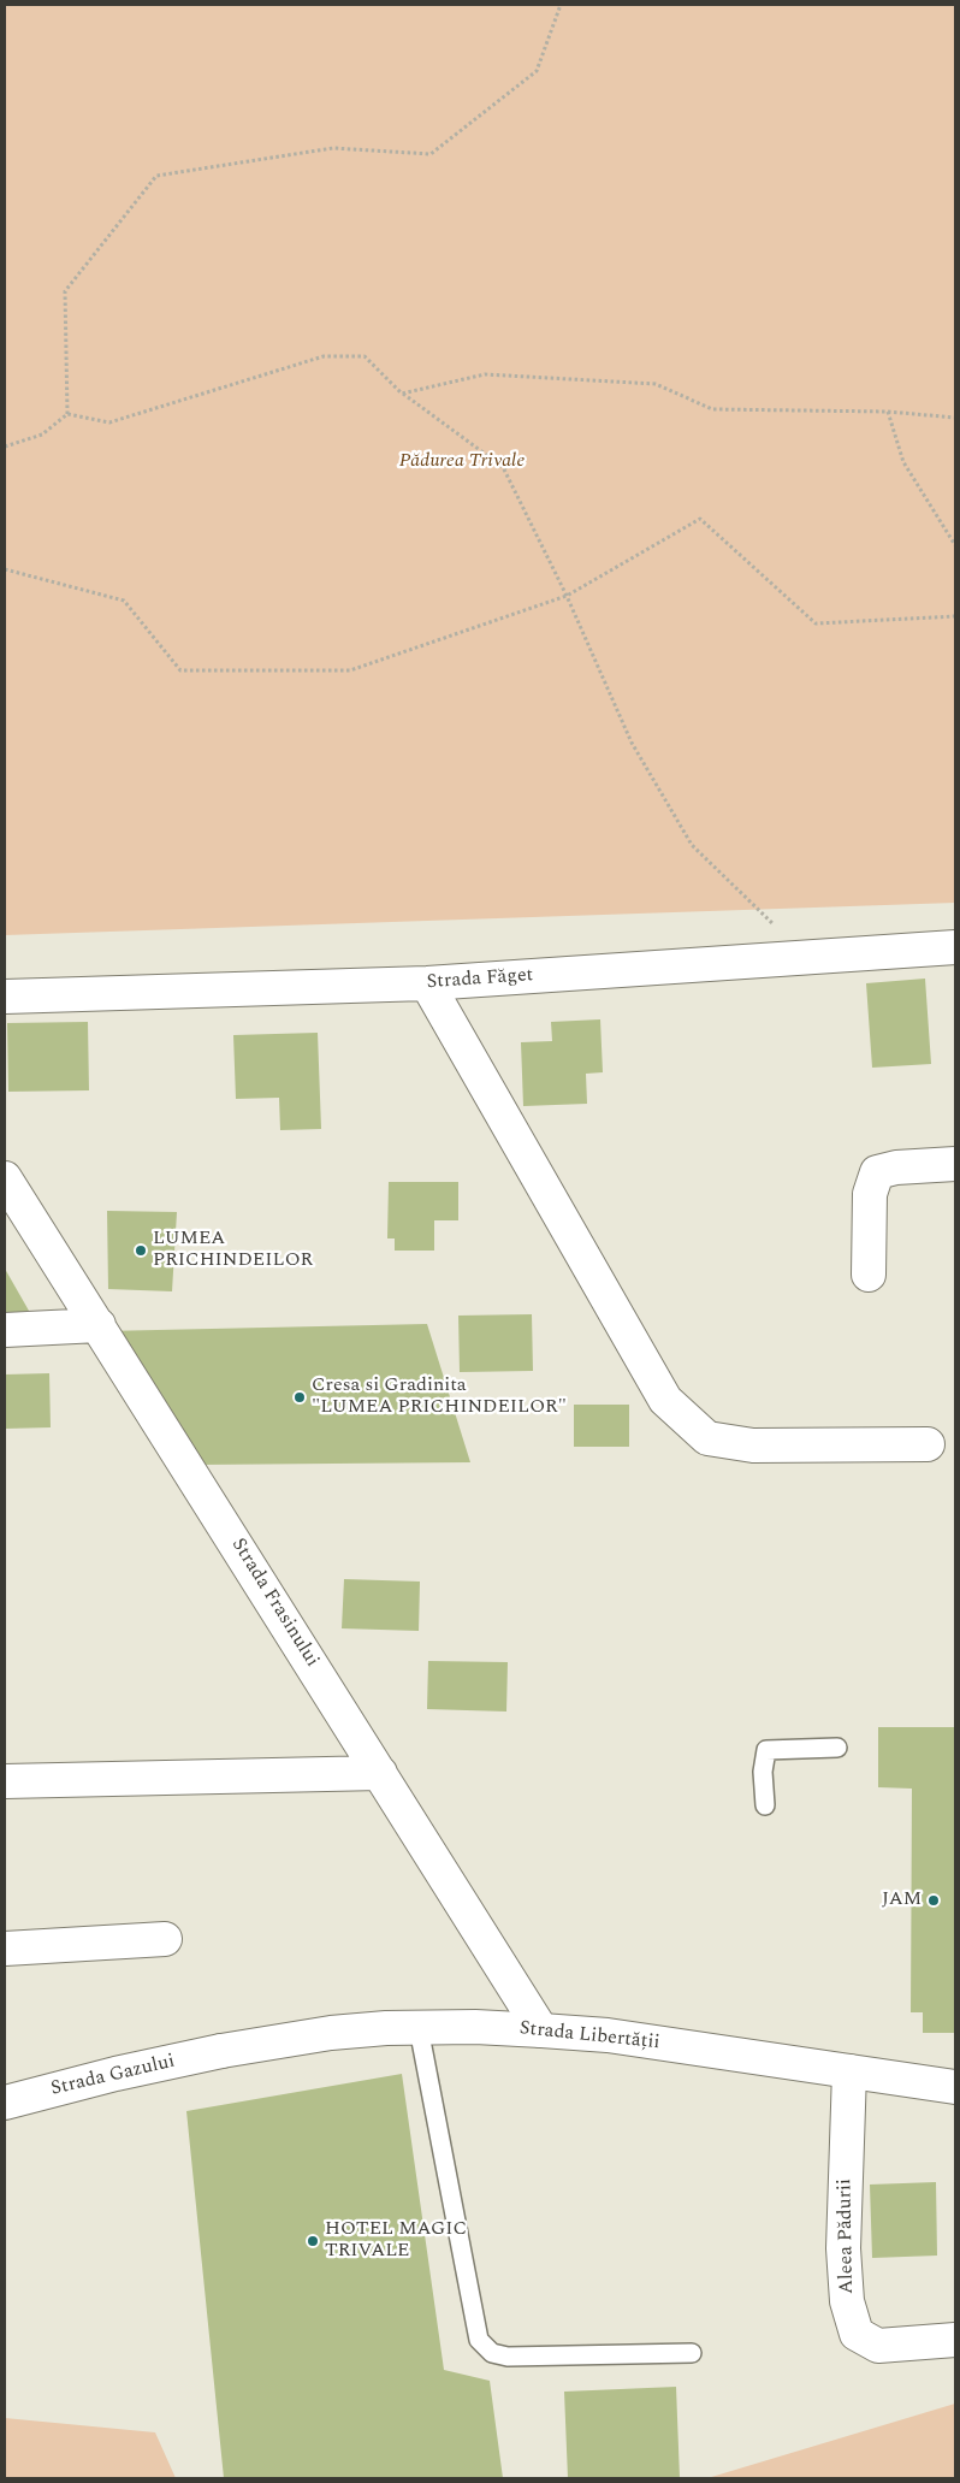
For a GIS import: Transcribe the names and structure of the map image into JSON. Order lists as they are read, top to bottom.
{
  "streets": {
    "street": [
      "Strada Făget",
      "Strada Frasinului",
      "Strada Libertății",
      "Strada Gazului",
      "Aleea Pădurii"
    ]
  },
  "crossings": [
    ["Strada Frasinului", "Strada Libertății"],
    ["Strada Libertății", "Strada Gazului"],
    ["Strada Libertății", "Aleea Pădurii"]
  ],
  "parks": ["Pădurea Trivale"],
  "places": [
    "LUMEA PRICHINDEILOR",
    "Cresa si Gradinita \"LUMEA PRICHINDEILOR\"",
    "JAM",
    "HOTEL MAGIC TRIVALE"
  ]
}
